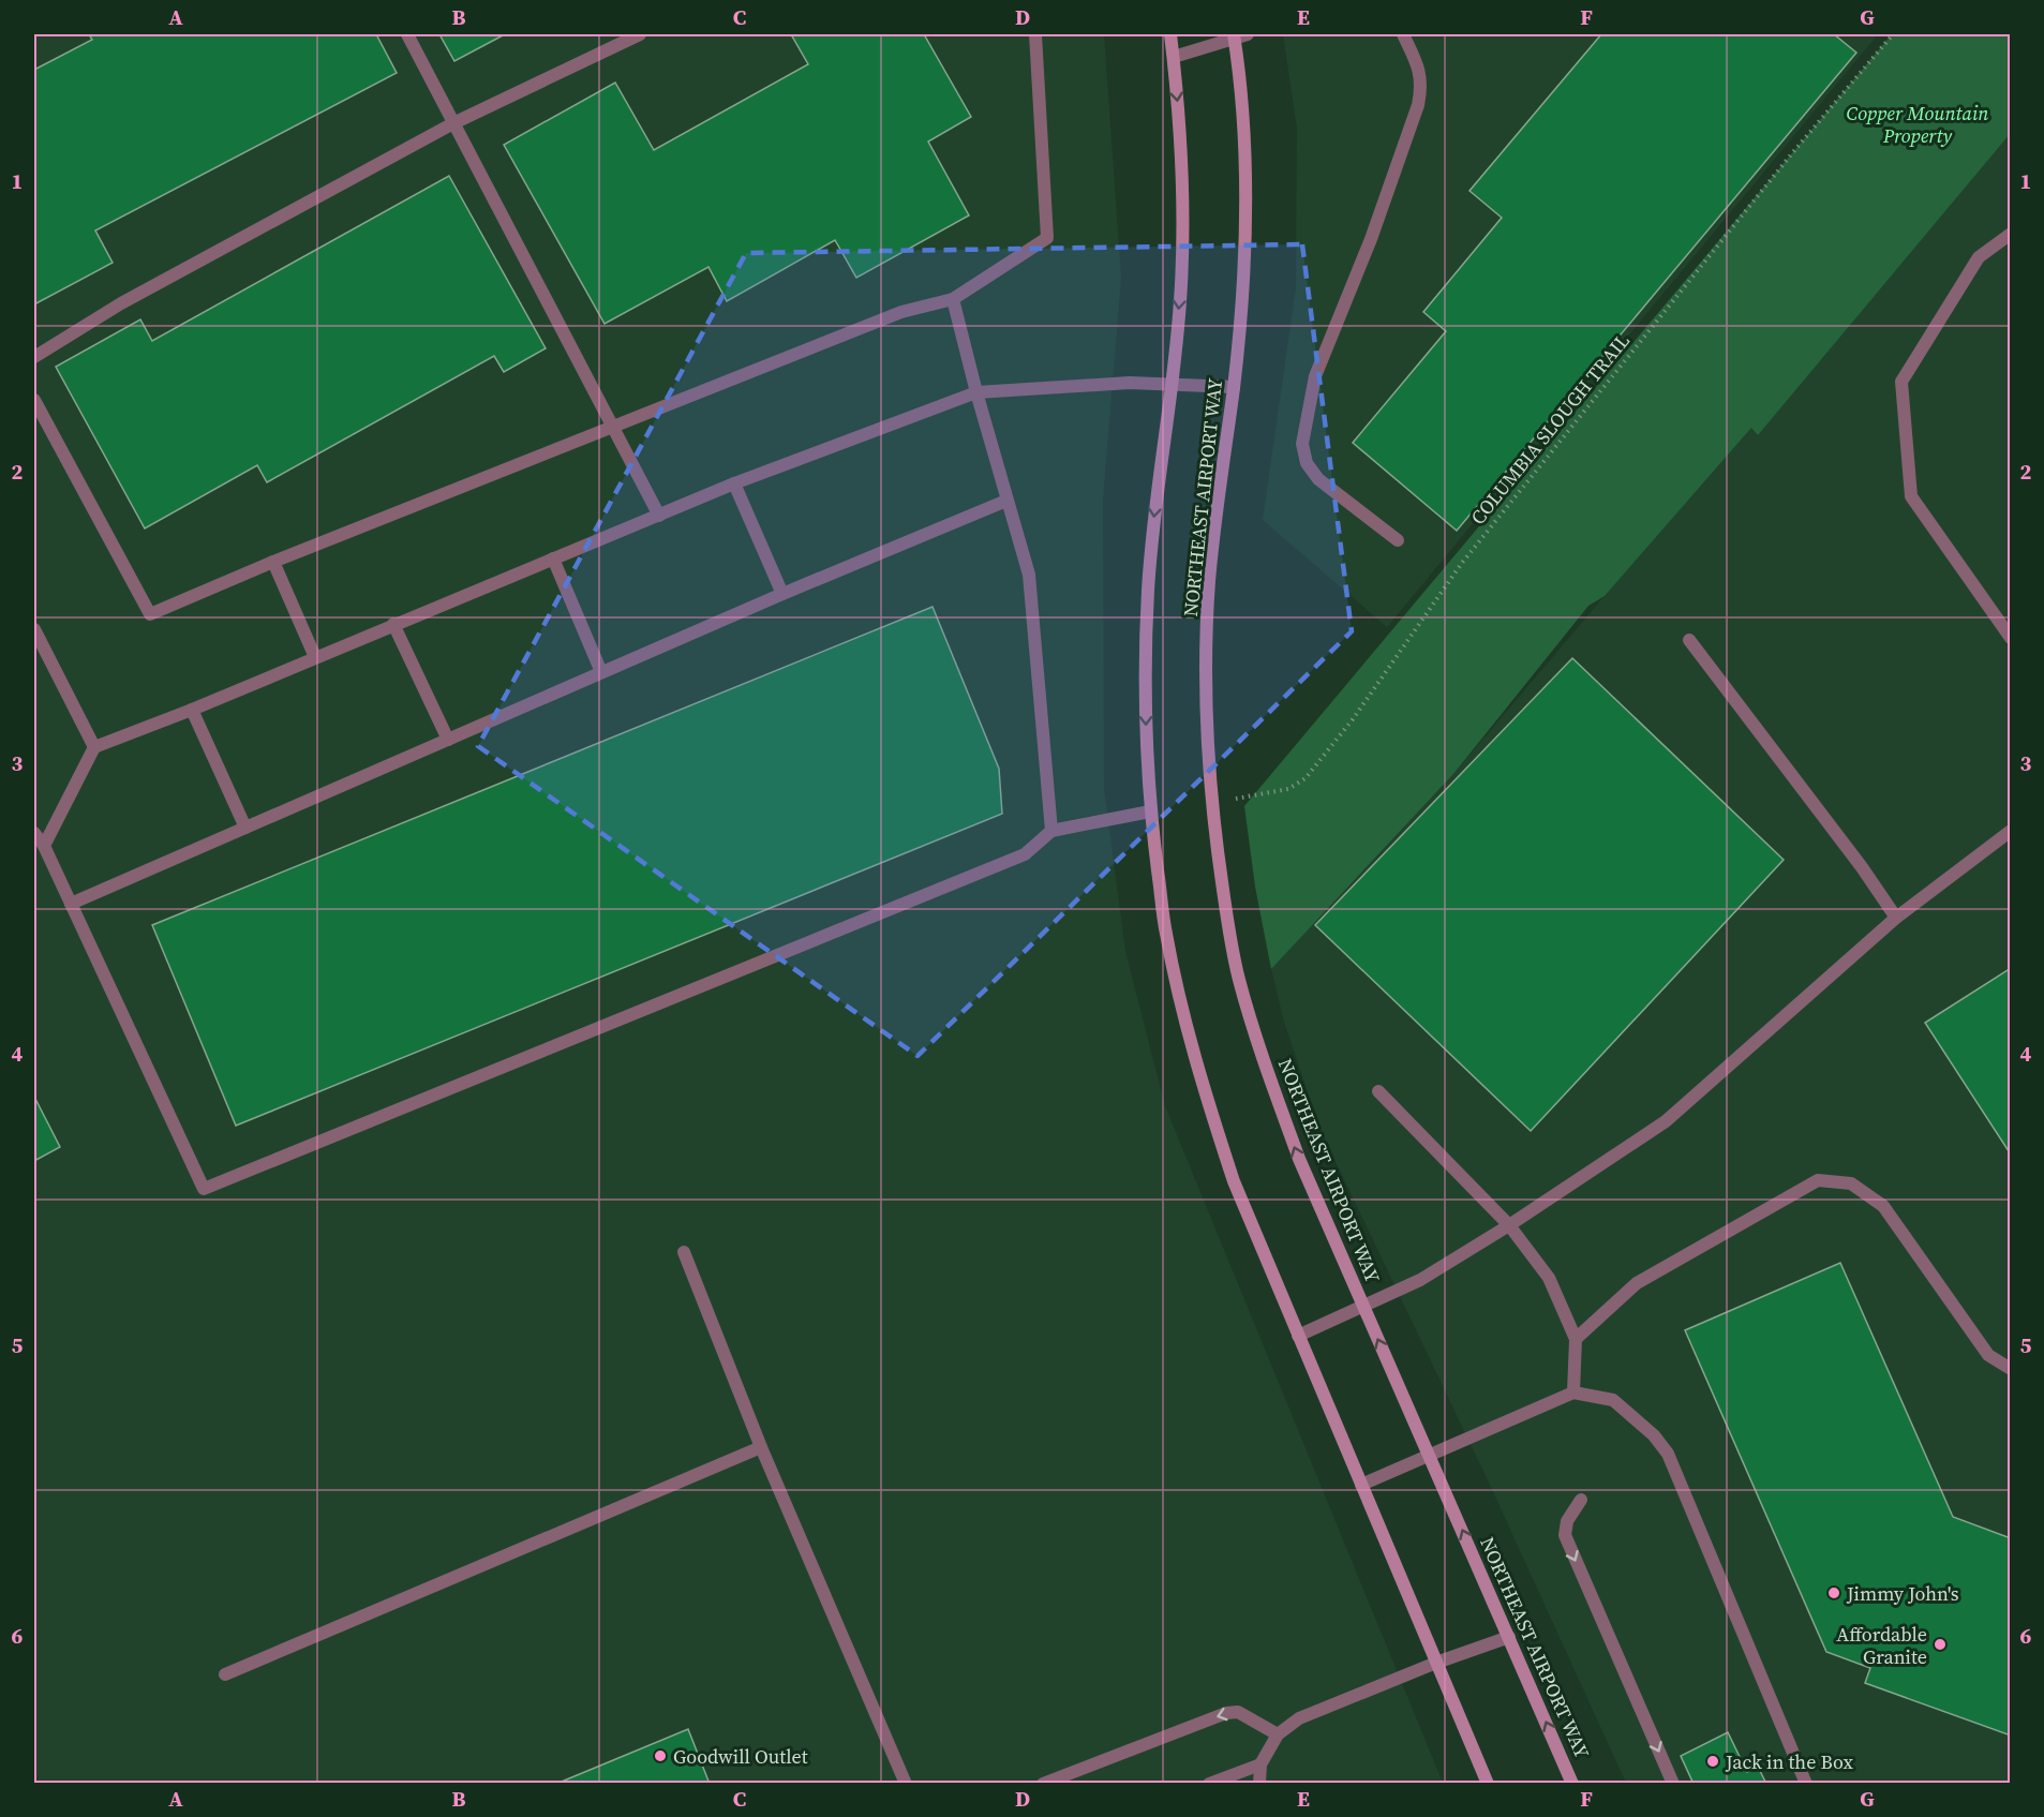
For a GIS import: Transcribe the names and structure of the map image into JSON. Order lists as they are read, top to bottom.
{
  "streets": {
    "main road": ["NORTHEAST AIRPORT WAY"],
    "path": ["COLUMBIA SLOUGH TRAIL"]
  },
  "crossings": [
    ["COLUMBIA SLOUGH TRAIL", "NORTHEAST AIRPORT WAY"]
  ],
  "parks": ["Copper Mountain Property"],
  "places": [
    "Jimmy John's",
    "Affordable Granite",
    "Goodwill Outlet",
    "Jack in the Box"
  ],
  "grid": {
    "columns": [
      "A",
      "B",
      "C",
      "D",
      "E",
      "F",
      "G"
    ],
    "rows": [
      "1",
      "2",
      "3",
      "4",
      "5",
      "6"
    ]
  }
}
